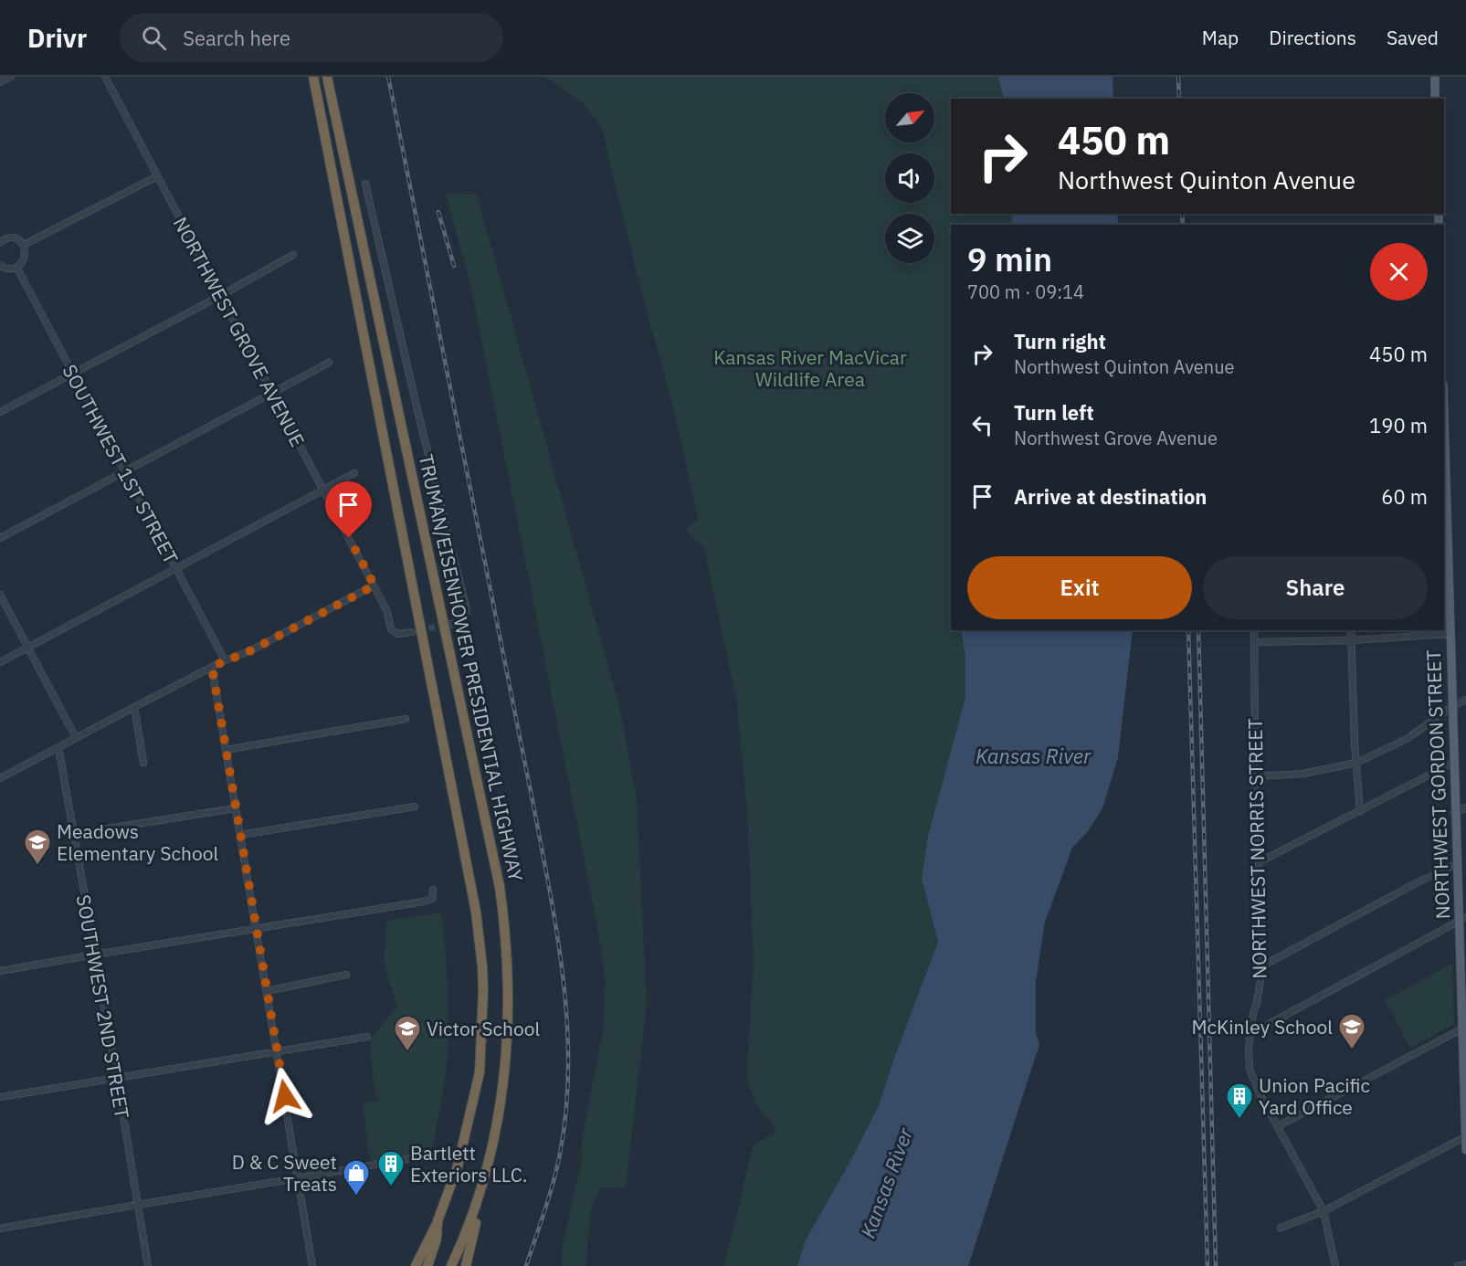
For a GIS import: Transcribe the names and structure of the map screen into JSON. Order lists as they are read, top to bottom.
{
  "streets": {
    "highway": ["TRUMAN/EISENHOWER PRESIDENTIAL HIGHWAY"],
    "main road": ["NORTHWEST GORDON STREET"],
    "street": [
      "NORTHWEST GROVE AVENUE",
      "SOUTHWEST 1ST STREET",
      "NORTHWEST NORRIS STREET",
      "SOUTHWEST 2ND STREET"
    ]
  },
  "water": ["Kansas River"],
  "parks": ["Kansas River MacVicar Wildlife Area"],
  "places": {
    "school or university": ["Meadows Elementary School", "McKinley School", "Victor School"],
    "building": ["Union Pacific Yard Office", "Bartlett Exteriors LLC."],
    "shop": ["D & C Sweet Treats"]
  },
  "north": "top right",
  "page": {
    "header": "Drivr",
    "search": "Search here",
    "nav": ["Map", "Directions", "Saved"],
    "turn": ["450 m", "Northwest Quinton Avenue"],
    "heading": ["9 min", "700 m · 09:14"],
    "list": [
      {
        "name": "Turn right",
        "note": "Northwest Quinton Avenue",
        "value": "450 m"
      },
      {
        "name": "Turn left",
        "note": "Northwest Grove Avenue",
        "value": "190 m"
      },
      {
        "name": "Arrive at destination",
        "value": "60 m"
      }
    ],
    "buttons": ["Exit", "Share"]
  }
}
